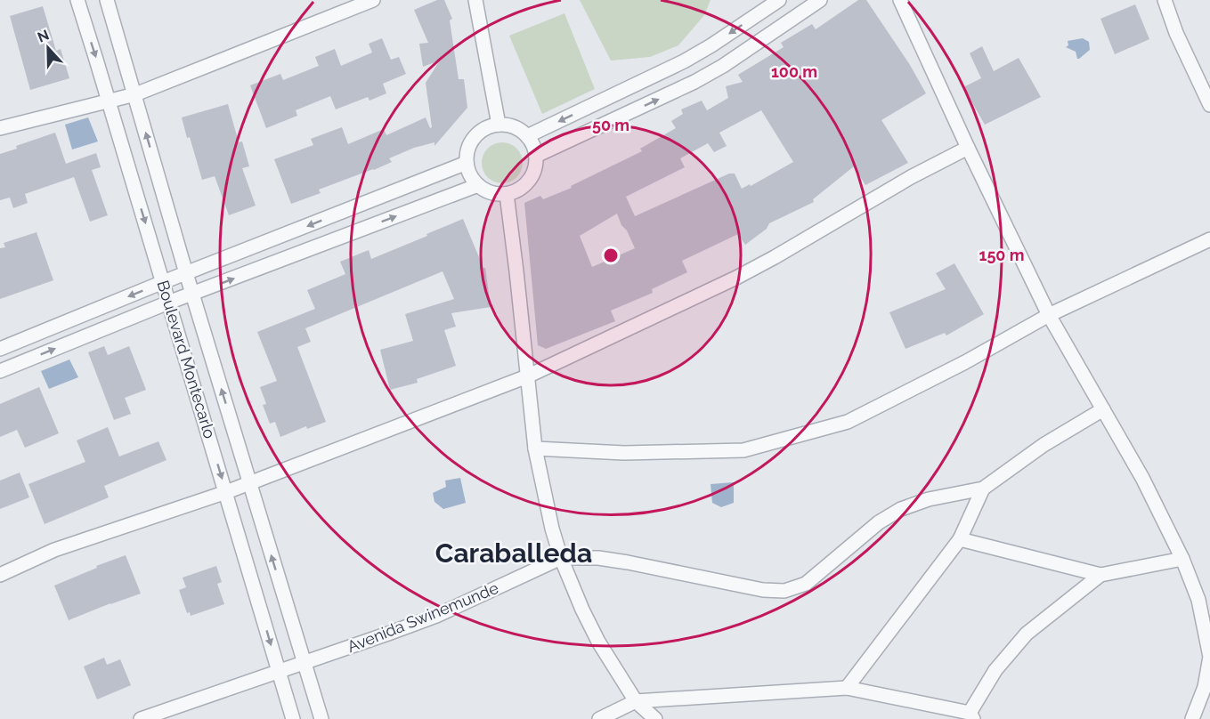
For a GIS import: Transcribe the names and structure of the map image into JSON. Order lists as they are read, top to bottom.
{
  "streets": {
    "street": ["Boulevard Montecarlo", "Avenida Swinemunde"]
  },
  "crossings": [
    ["Boulevard Montecarlo", "Avenida Swinemunde"]
  ],
  "districts": ["Caraballeda"],
  "north": "top",
  "rings": ["100 m", "50 m", "150 m"]
}
